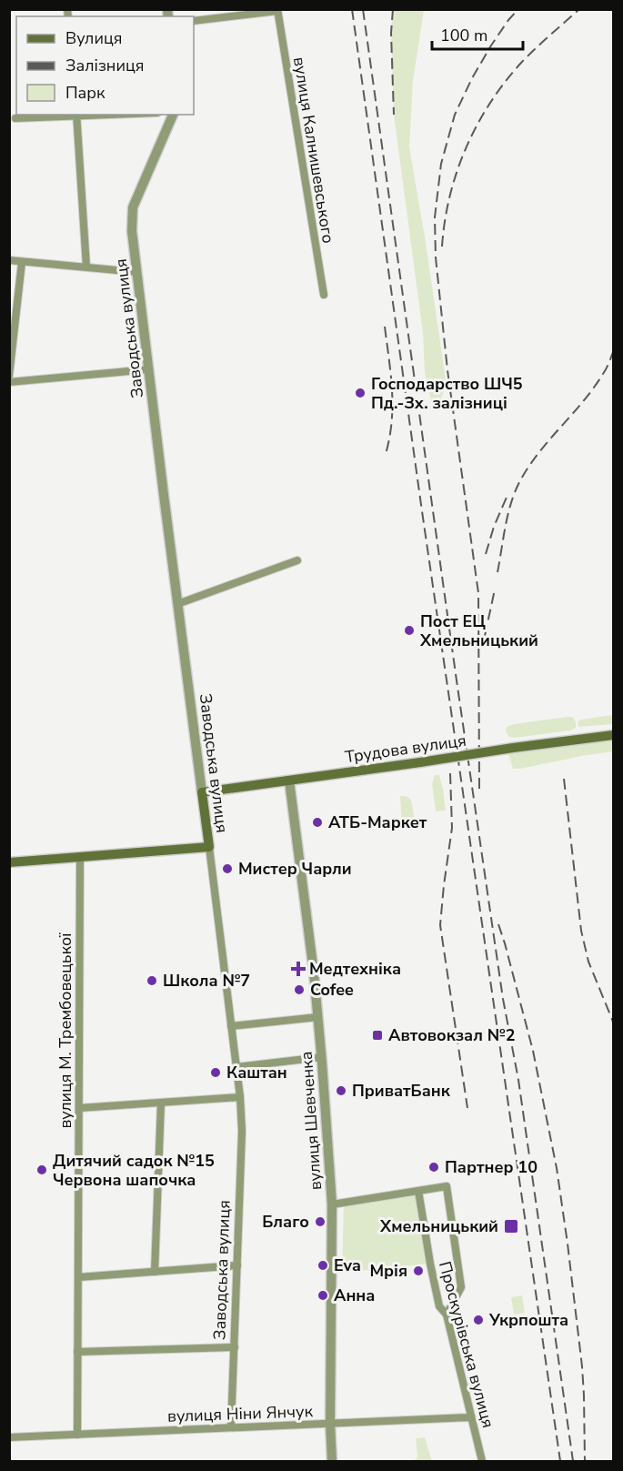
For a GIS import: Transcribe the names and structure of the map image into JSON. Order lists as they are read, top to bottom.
{
  "streets": {
    "main road": ["Заводська вулиця", "Трудова вулиця"],
    "street": [
      "вулиця Калнишевського",
      "вулиця М. Трембовецької",
      "вулиця Шевченка",
      "Проскурівська вулиця",
      "вулиця Ніни Янчук"
    ]
  },
  "crossings": [
    ["Заводська вулиця", "Трудова вулиця"],
    ["Заводська вулиця", "вулиця Ніни Янчук"],
    ["Трудова вулиця", "вулиця Шевченка"],
    ["вулиця М. Трембовецької", "вулиця Ніни Янчук"],
    ["вулиця Шевченка", "вулиця Ніни Янчук"],
    ["Проскурівська вулиця", "вулиця Ніни Янчук"]
  ],
  "places": {
    "other": [
      "Господарство ШЧ5 Пд.-Зх. залізниці",
      "Пост ЕЦ Хмельницький",
      "АТБ-Маркет",
      "Мистер Чарли",
      "Школа №7",
      "Cofee",
      "Каштан",
      "ПриватБанк",
      "Партнер 10",
      "Дитячий садок №15 Червона шапочка",
      "Благо",
      "Eva",
      "Мрія",
      "Анна",
      "Укрпошта"
    ],
    "health": ["Медтехніка"],
    "transit": ["Автовокзал №2", "Хмельницький"]
  },
  "legend": ["Вулиця", "Залізниця", "Парк"],
  "scale_bar": "100 m"
}
